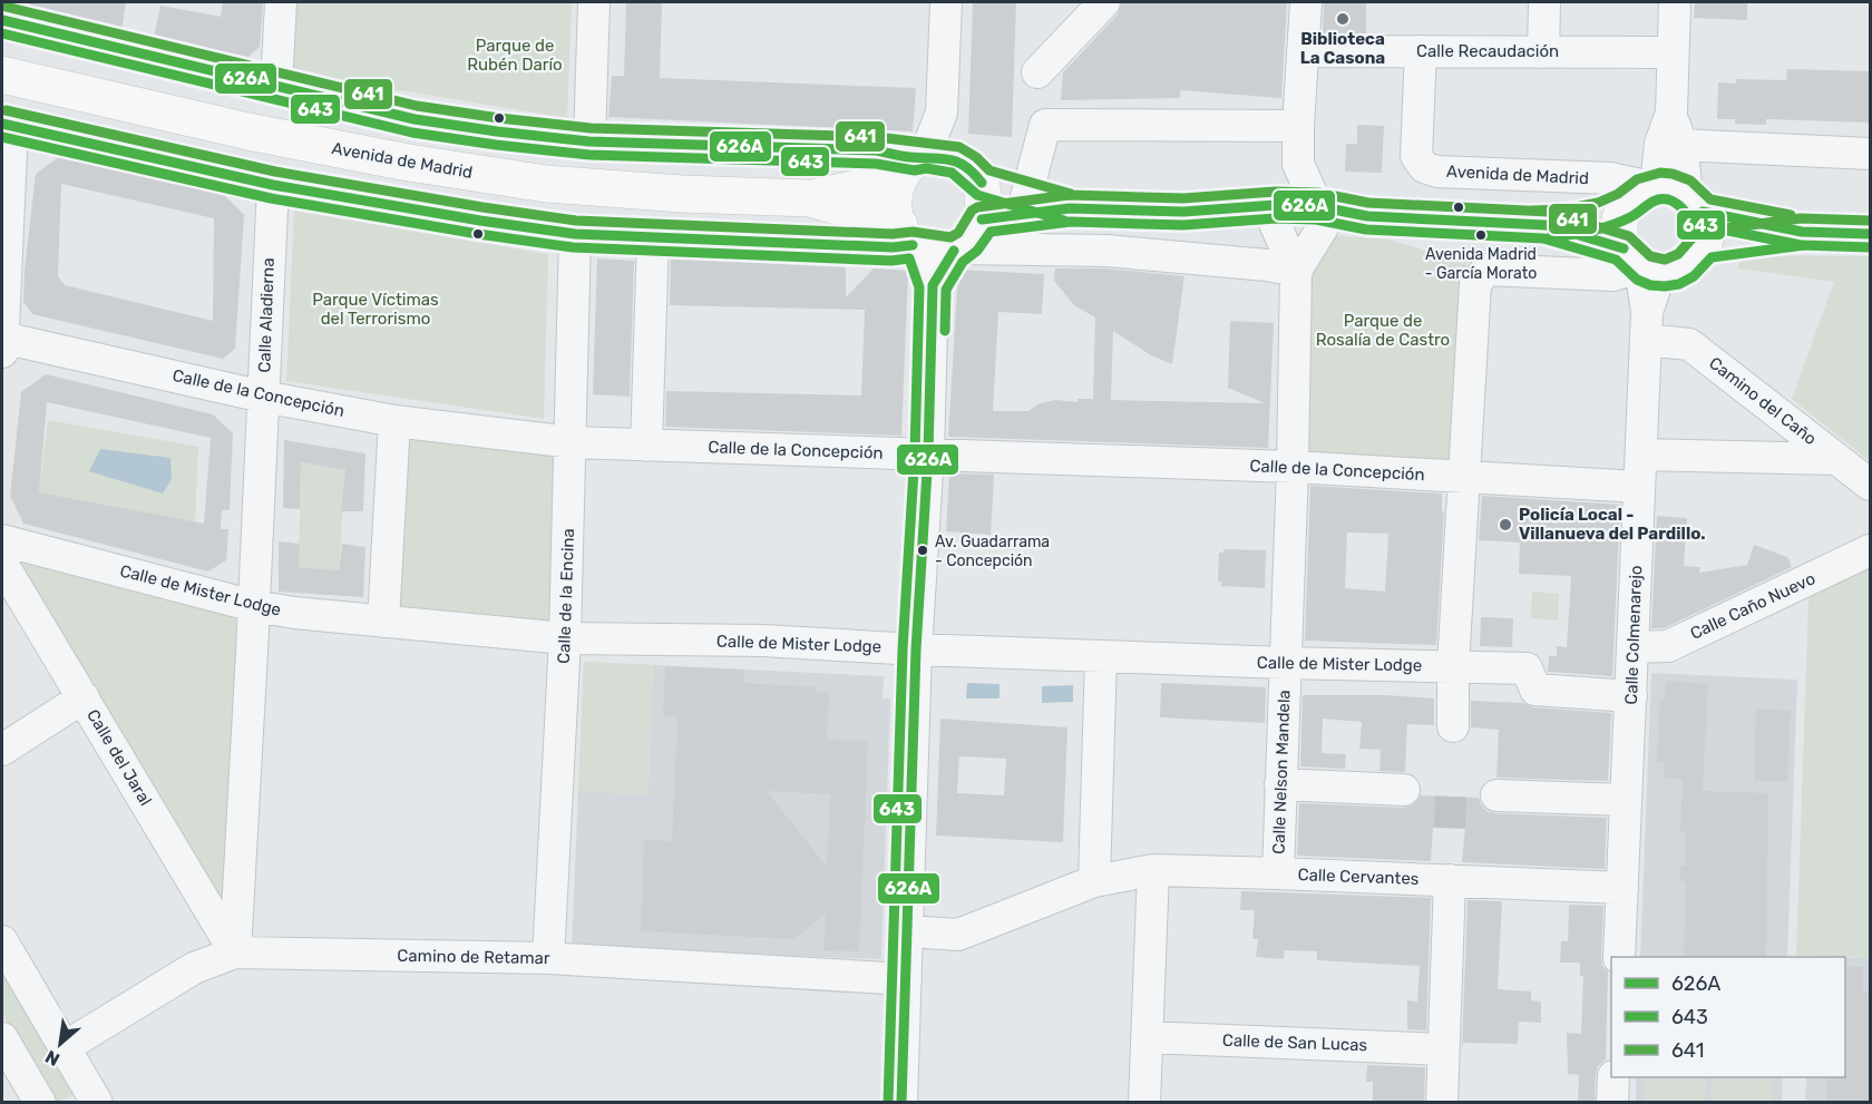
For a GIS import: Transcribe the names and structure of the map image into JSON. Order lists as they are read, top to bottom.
{
  "streets": {
    "main road": ["Avenida de Madrid"],
    "street": [
      "Calle Recaudación",
      "Calle Aladierna",
      "Calle de la Concepción",
      "Camino del Caño",
      "Calle de Mister Lodge",
      "Calle de la Encina",
      "Calle Caño Nuevo",
      "Calle Colmenarejo",
      "Calle del Jaral",
      "Calle Nelson Mandela",
      "Calle Cervantes",
      "Camino de Retamar",
      "Calle de San Lucas"
    ]
  },
  "crossings": [
    ["Calle Recaudación", "Avenida de Madrid"],
    ["Avenida de Madrid", "Calle Aladierna"],
    ["Avenida de Madrid", "Calle de la Encina"],
    ["Avenida de Madrid", "Calle Colmenarejo"],
    ["Avenida de Madrid", "Calle Nelson Mandela"],
    ["Calle Aladierna", "Calle de la Concepción"],
    ["Calle Aladierna", "Calle de Mister Lodge"],
    ["Calle Aladierna", "Calle del Jaral"],
    ["Calle Aladierna", "Camino de Retamar"],
    ["Calle de la Concepción", "Calle de la Encina"],
    ["Calle de la Concepción", "Calle Colmenarejo"],
    ["Calle de la Concepción", "Calle Nelson Mandela"],
    ["Camino del Caño", "Calle Colmenarejo"],
    ["Calle de Mister Lodge", "Calle de la Encina"],
    ["Calle de Mister Lodge", "Calle Colmenarejo"],
    ["Calle de Mister Lodge", "Calle Nelson Mandela"],
    ["Calle de la Encina", "Camino de Retamar"],
    ["Calle Caño Nuevo", "Calle Colmenarejo"],
    ["Calle Colmenarejo", "Calle Cervantes"],
    ["Calle del Jaral", "Camino de Retamar"],
    ["Calle Nelson Mandela", "Calle Cervantes"]
  ],
  "parks": ["Parque de Rubén Darío", "Parque Víctimas del Terrorismo", "Parque de Rosalía de Castro"],
  "places": [
    "Biblioteca La Casona",
    "Avenida Madrid - García Morato",
    "Policía Local - Villanueva del Pardillo.",
    "Av. Guadarrama - Concepción"
  ],
  "lines": ["transit line 641", "transit line 626A", "transit line 643"],
  "legend": ["626A", "643", "641"],
  "north": "bottom left"
}
